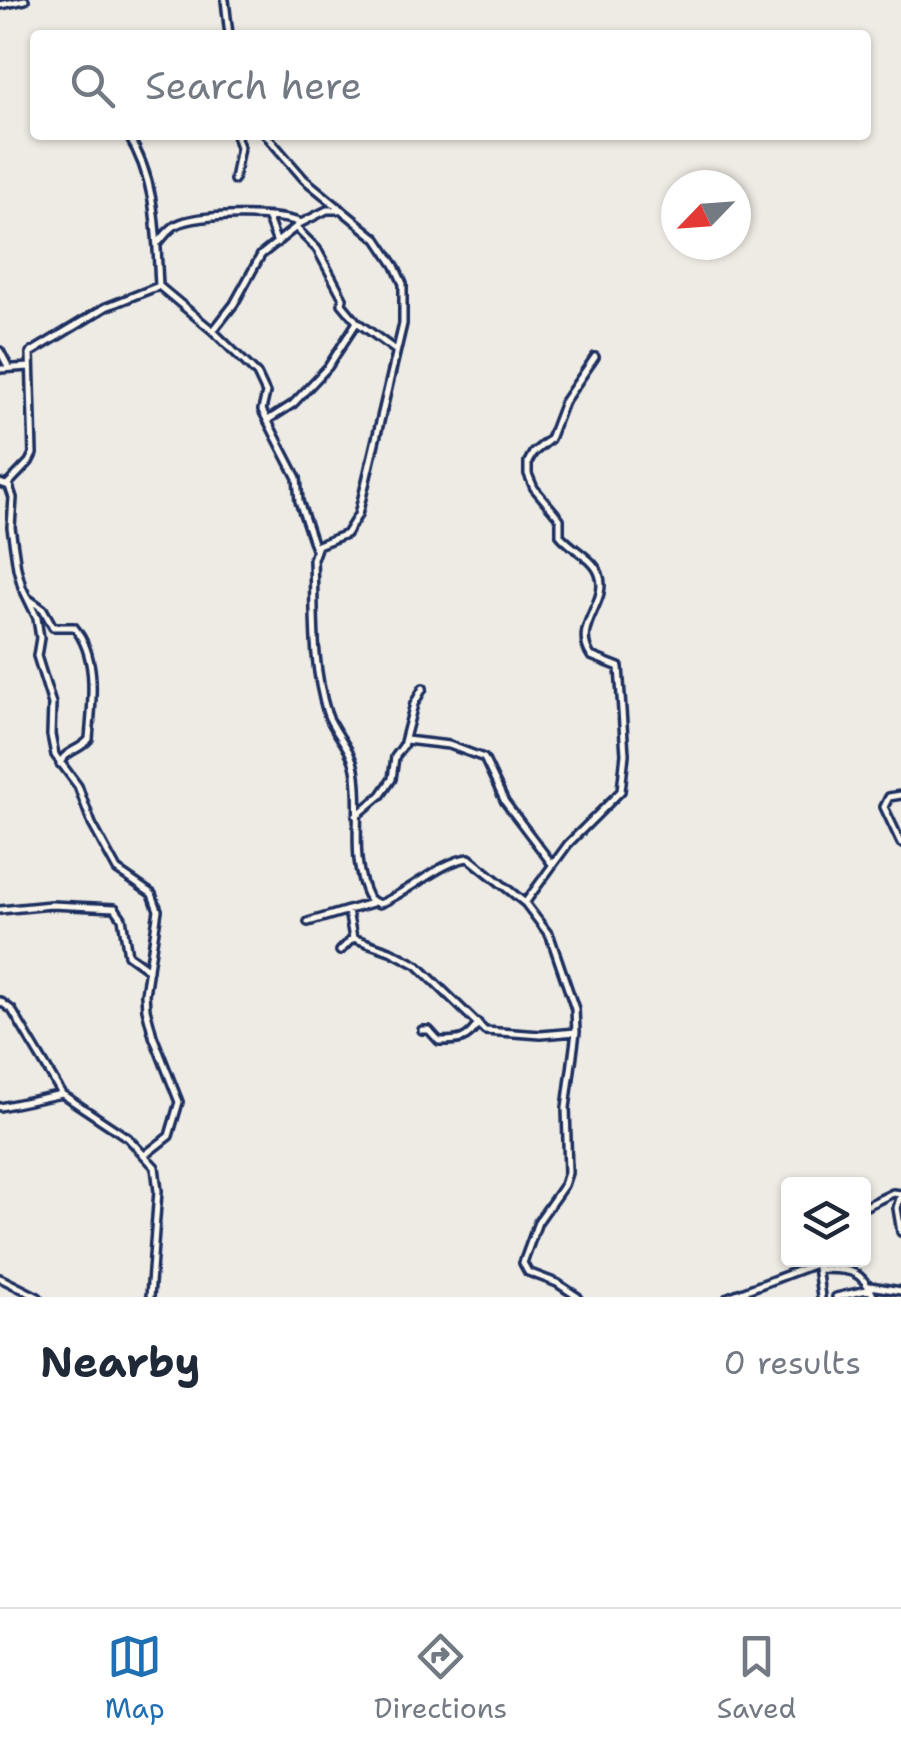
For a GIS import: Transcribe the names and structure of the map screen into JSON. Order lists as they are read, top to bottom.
{
  "north": "bottom left",
  "page": {
    "search": "Search here",
    "heading": ["Nearby", "0 results"],
    "nav": ["Map", "Directions", "Saved"]
  }
}
